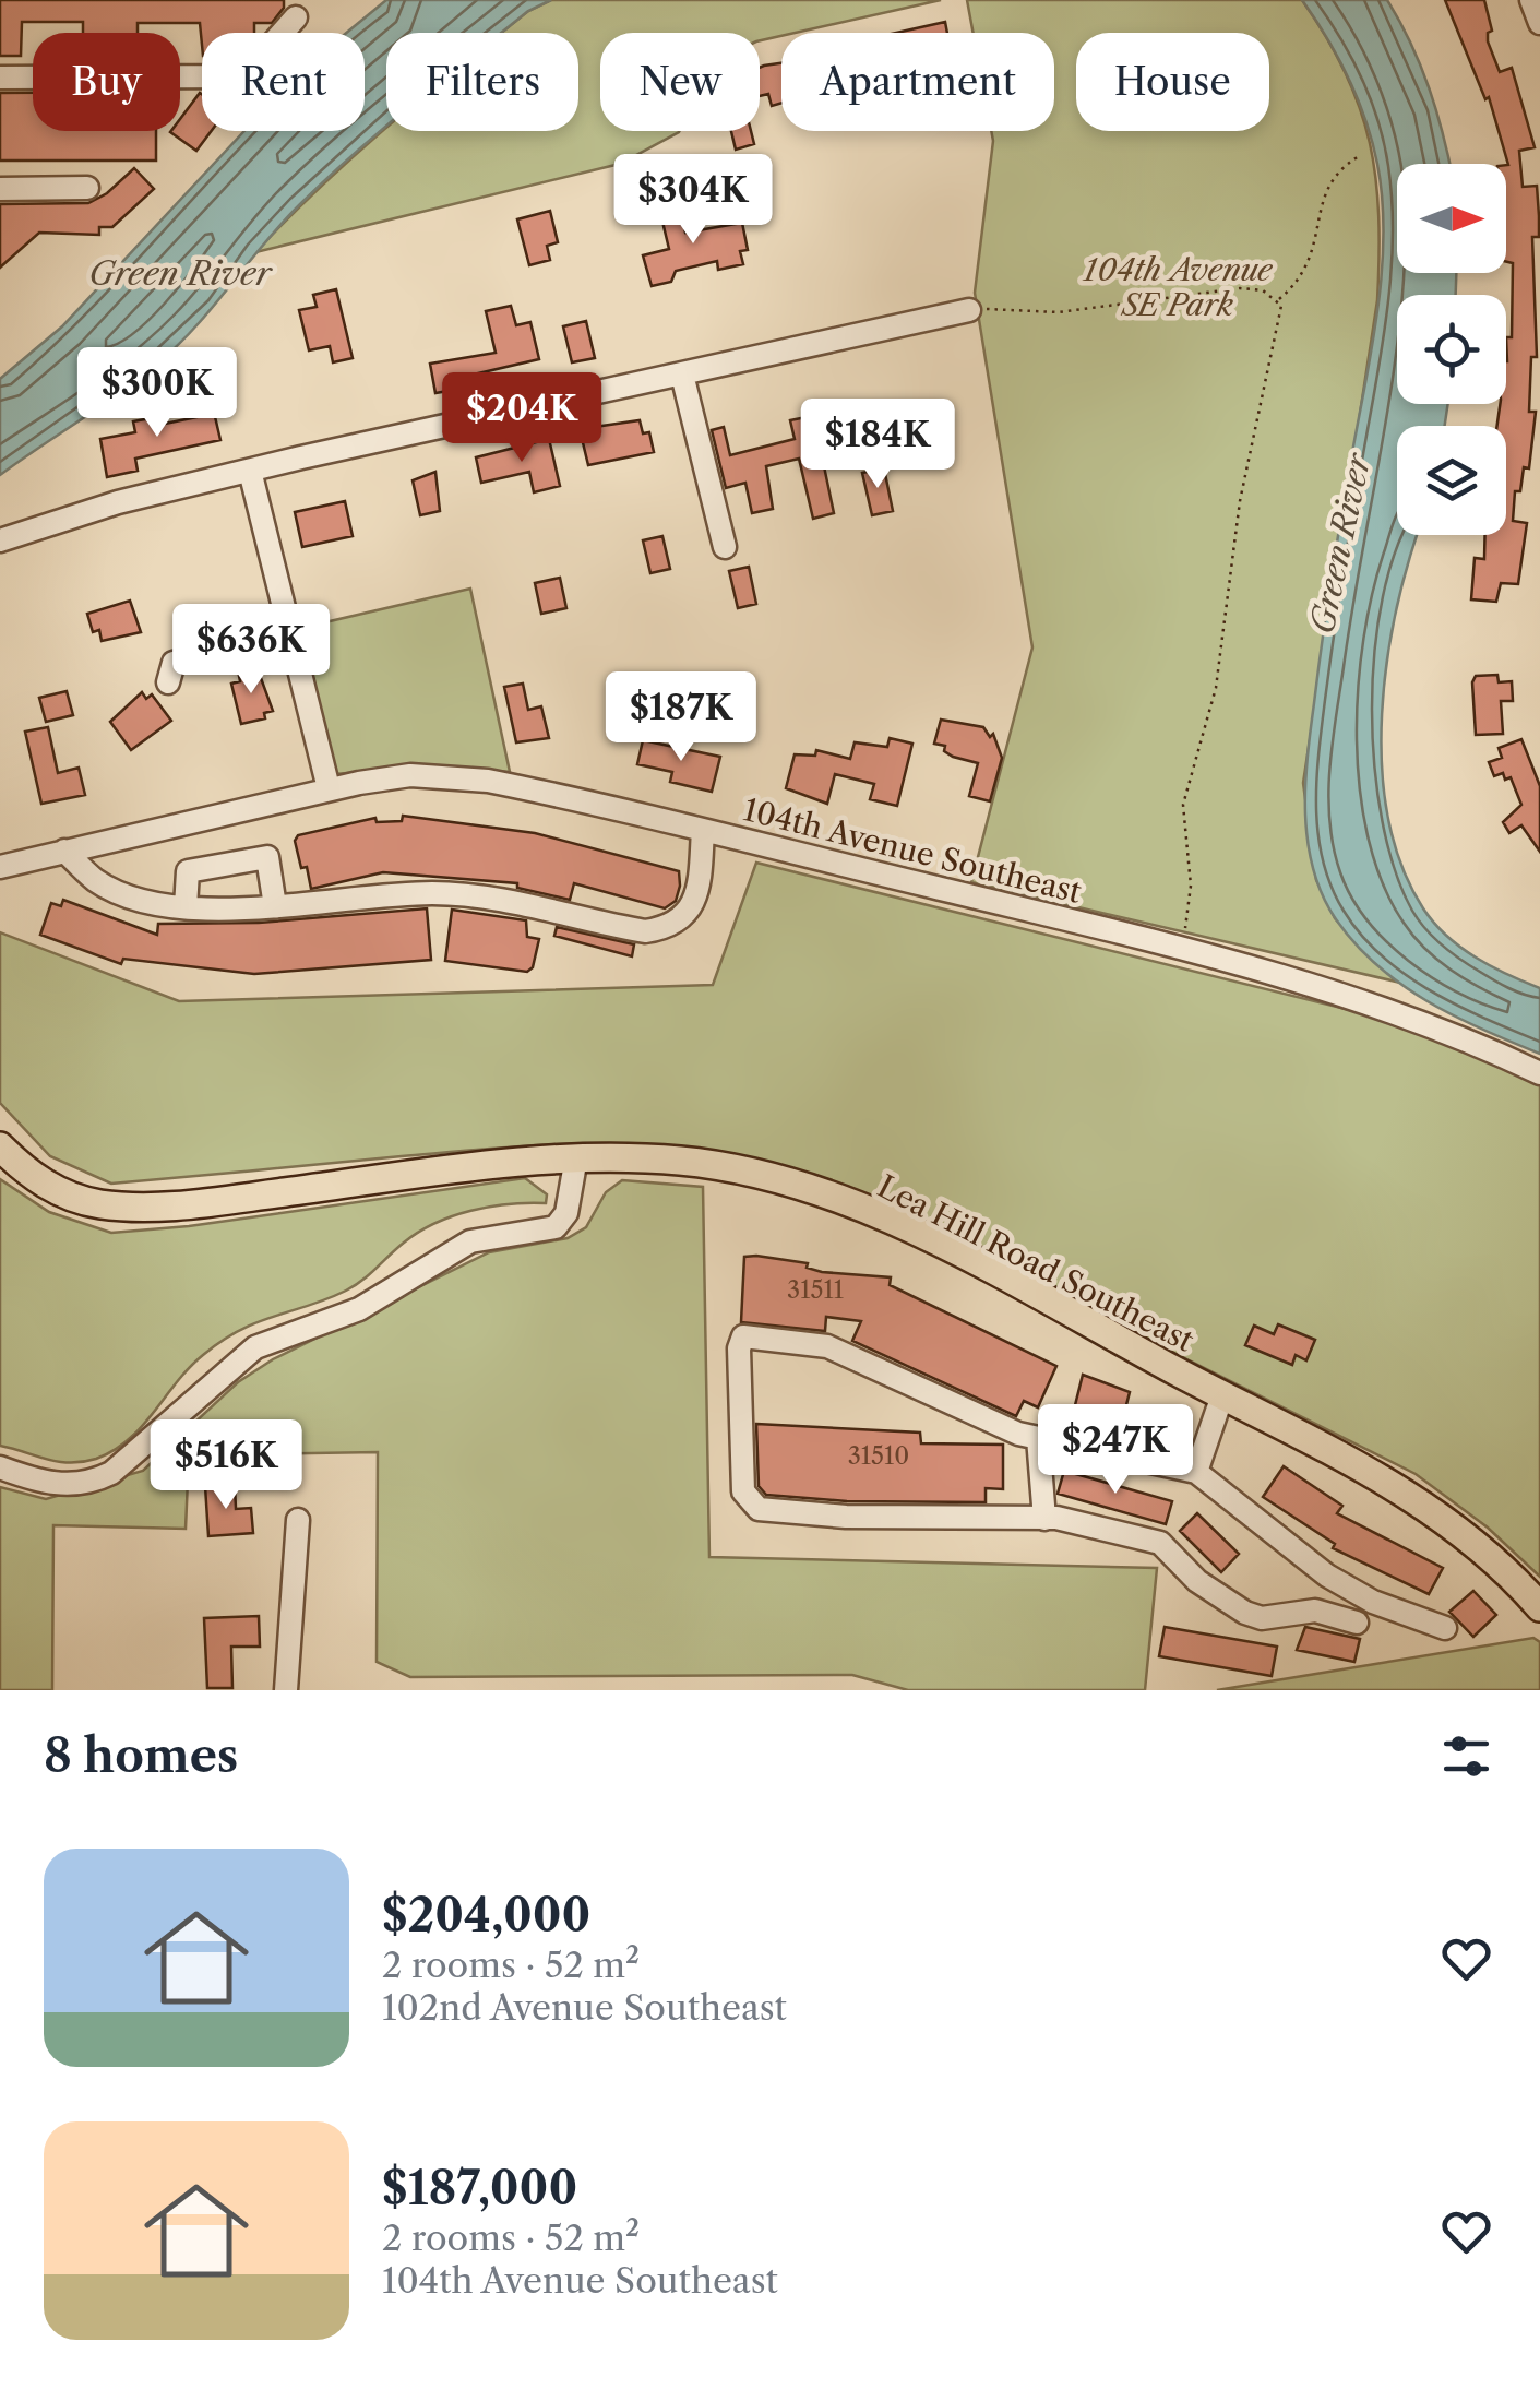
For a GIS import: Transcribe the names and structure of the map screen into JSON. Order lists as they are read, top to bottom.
{
  "streets": {
    "main road": ["Lea Hill Road Southeast"],
    "street": ["104th Avenue Southeast"]
  },
  "water": ["Green River"],
  "parks": ["104th Avenue SE Park"],
  "house_numbers": ["31511", "31510"],
  "north": "right",
  "page": {
    "chip": [
      "Buy",
      "Rent",
      "Filters",
      "New",
      "Apartment",
      "House"
    ],
    "price": [
      "$304K",
      "$300K",
      "$204K",
      "$184K",
      "$636K",
      "$187K",
      "$247K",
      "$516K"
    ],
    "heading": "8 homes",
    "list": [
      {
        "name": "$204,000",
        "note": "2 rooms · 52 m² · 102nd Avenue Southeast"
      },
      {
        "name": "$187,000",
        "note": "2 rooms · 52 m² · 104th Avenue Southeast"
      }
    ]
  }
}
